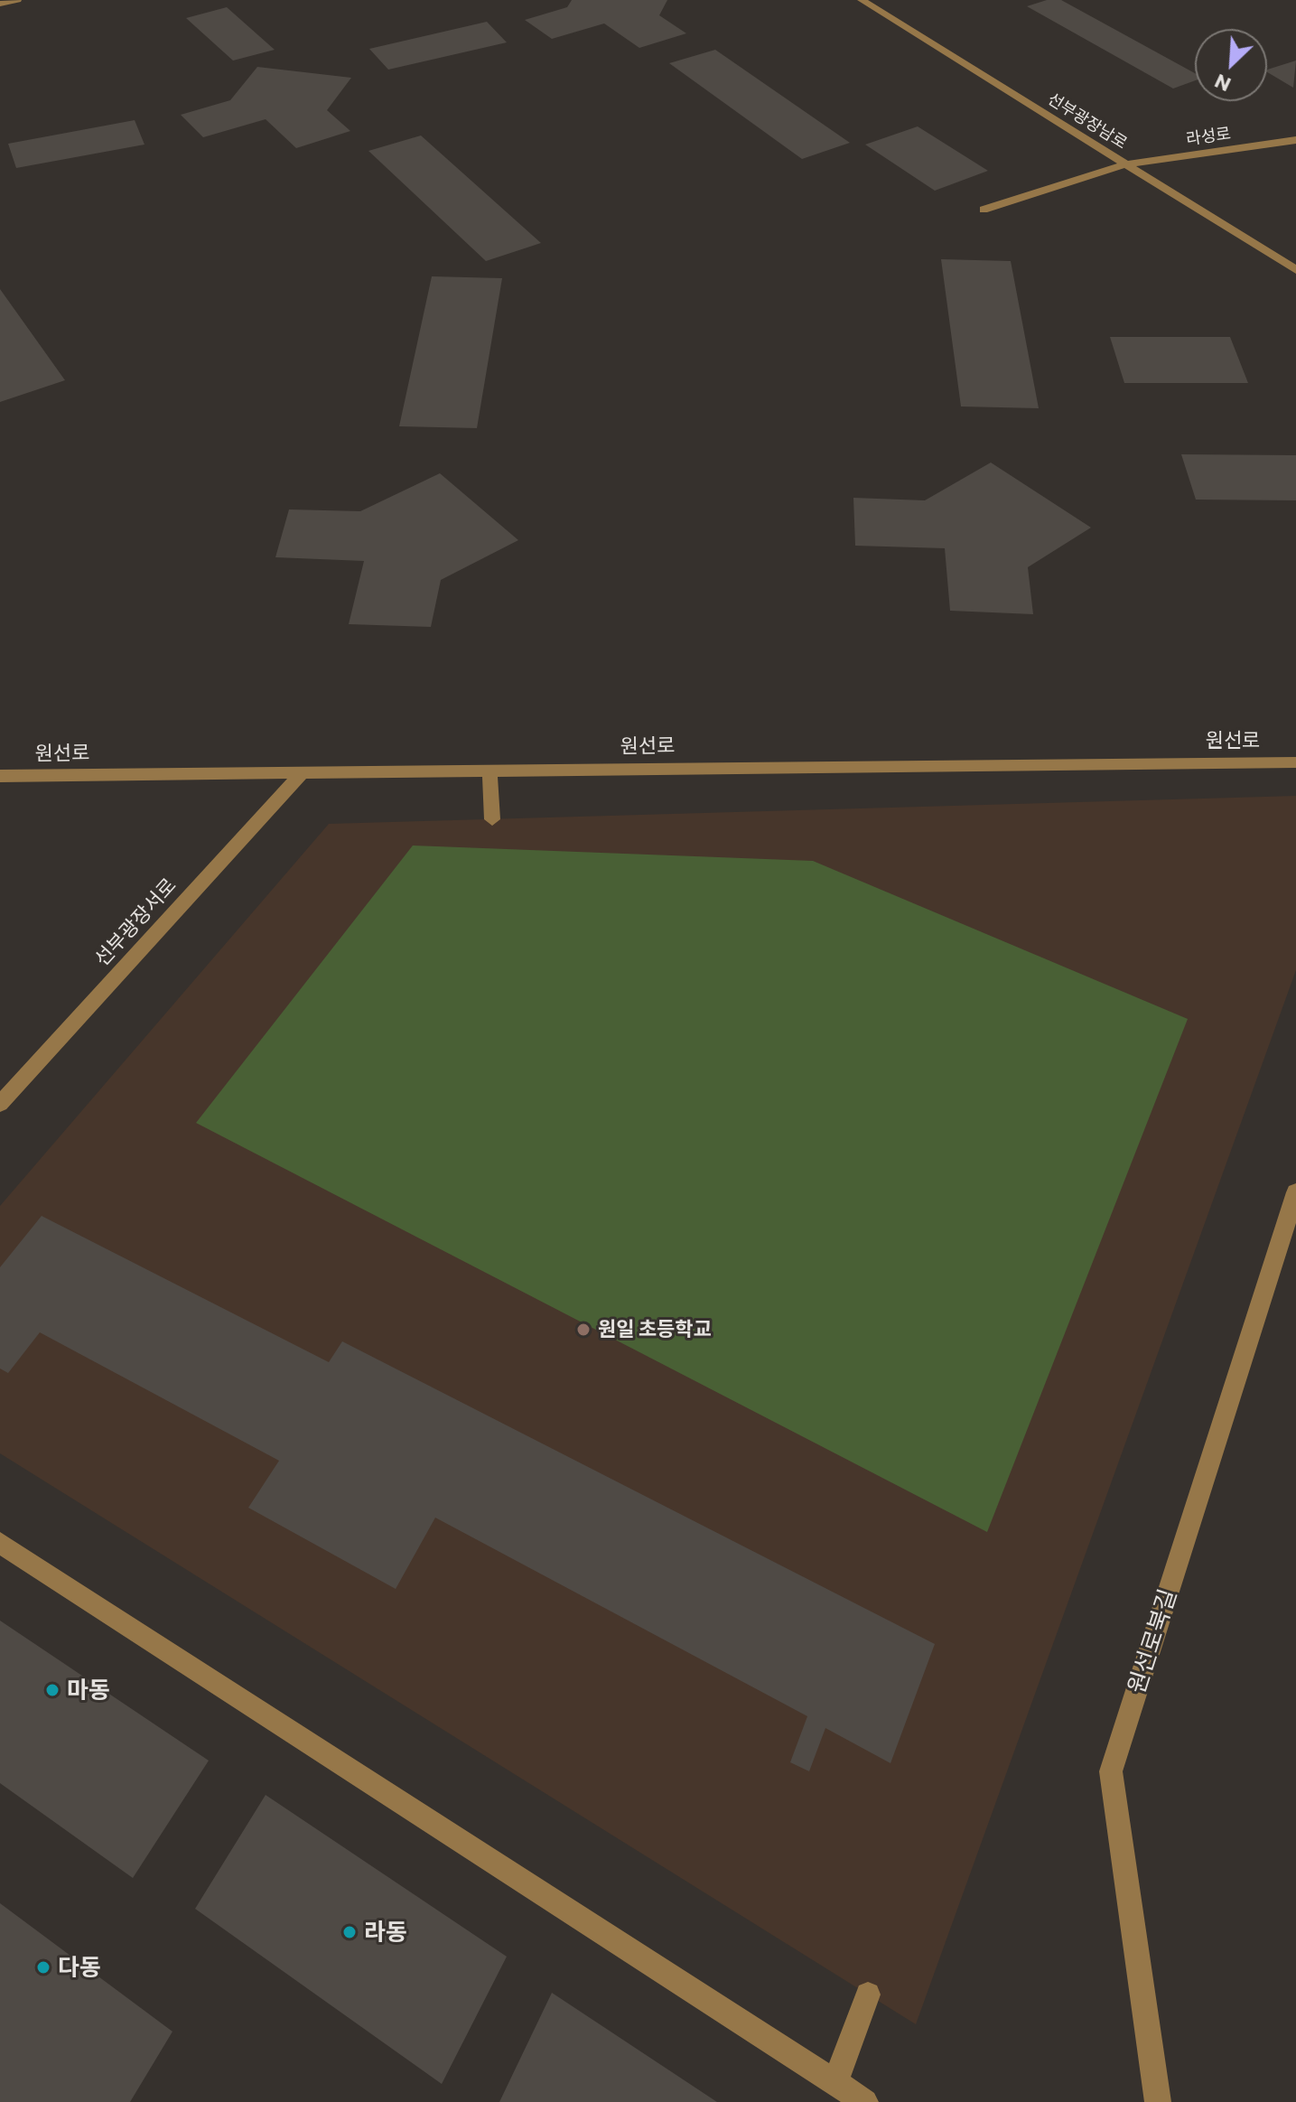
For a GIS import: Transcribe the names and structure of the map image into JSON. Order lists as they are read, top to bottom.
{
  "streets": {
    "street": [
      "선부광장남로",
      "라성로",
      "원선로",
      "선부광장서로",
      "원선로북길"
    ]
  },
  "crossings": [
    ["선부광장남로", "라성로"],
    ["원선로", "선부광장서로"]
  ],
  "places": [
    "원일 초등학교",
    "마동",
    "라동",
    "다동"
  ],
  "north": "bottom left"
}
